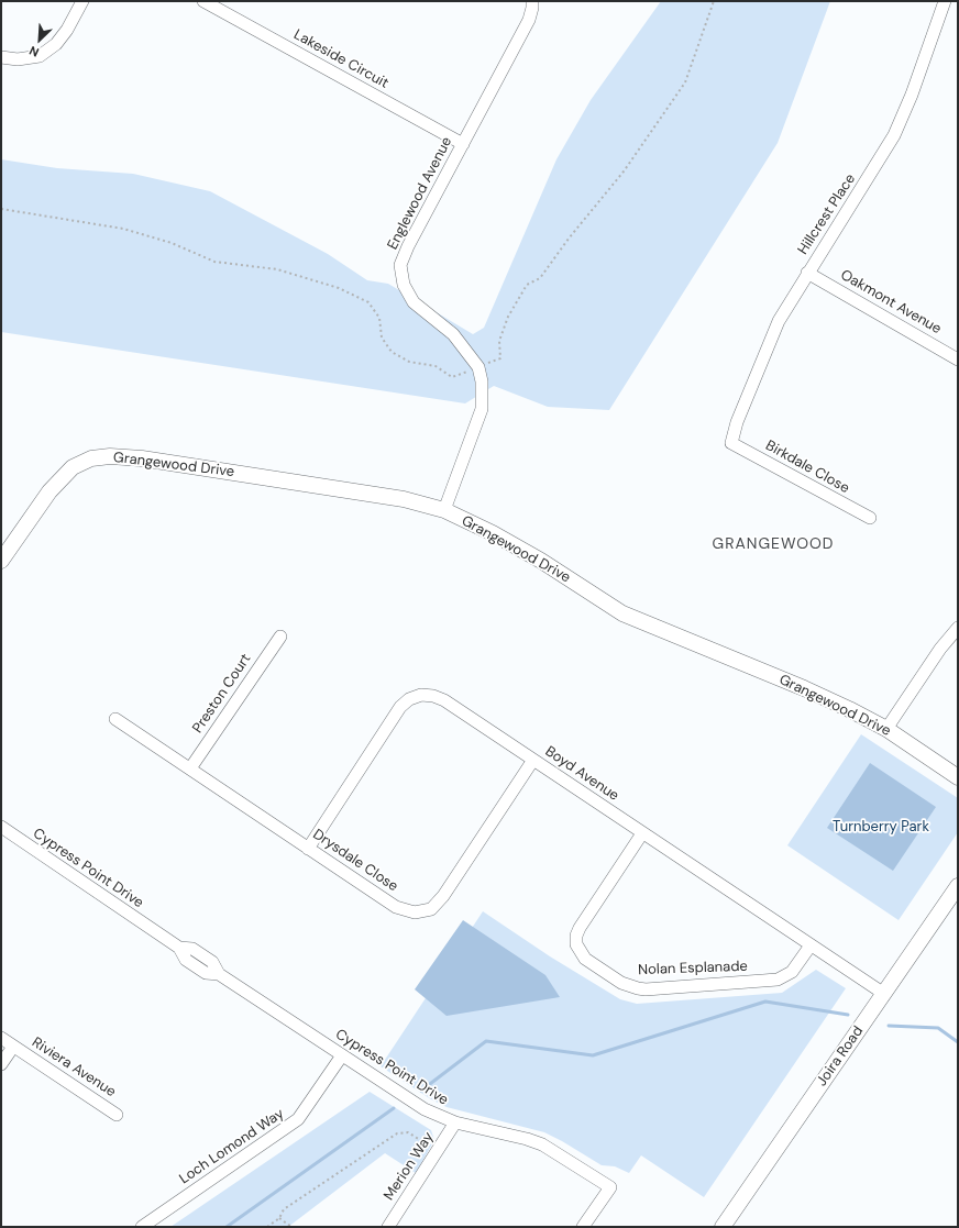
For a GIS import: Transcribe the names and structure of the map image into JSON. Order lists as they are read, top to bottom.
{
  "streets": {
    "street": [
      "Lakeside Circuit",
      "Englewood Avenue",
      "Hillcrest Place",
      "Oakmont Avenue",
      "Grangewood Drive",
      "Birkdale Close",
      "Preston Court",
      "Boyd Avenue",
      "Drysdale Close",
      "Cypress Point Drive",
      "Nolan Esplanade",
      "Joira Road",
      "Riviera Avenue",
      "Loch Lomond Way",
      "Merion Way"
    ]
  },
  "crossings": [
    ["Lakeside Circuit", "Englewood Avenue"],
    ["Englewood Avenue", "Grangewood Drive"],
    ["Hillcrest Place", "Oakmont Avenue"],
    ["Hillcrest Place", "Birkdale Close"],
    ["Preston Court", "Drysdale Close"],
    ["Boyd Avenue", "Drysdale Close"],
    ["Boyd Avenue", "Nolan Esplanade"],
    ["Boyd Avenue", "Joira Road"],
    ["Cypress Point Drive", "Loch Lomond Way"],
    ["Cypress Point Drive", "Merion Way"]
  ],
  "districts": ["GRANGEWOOD"],
  "parks": ["Turnberry Park"],
  "north": "bottom left"
}
